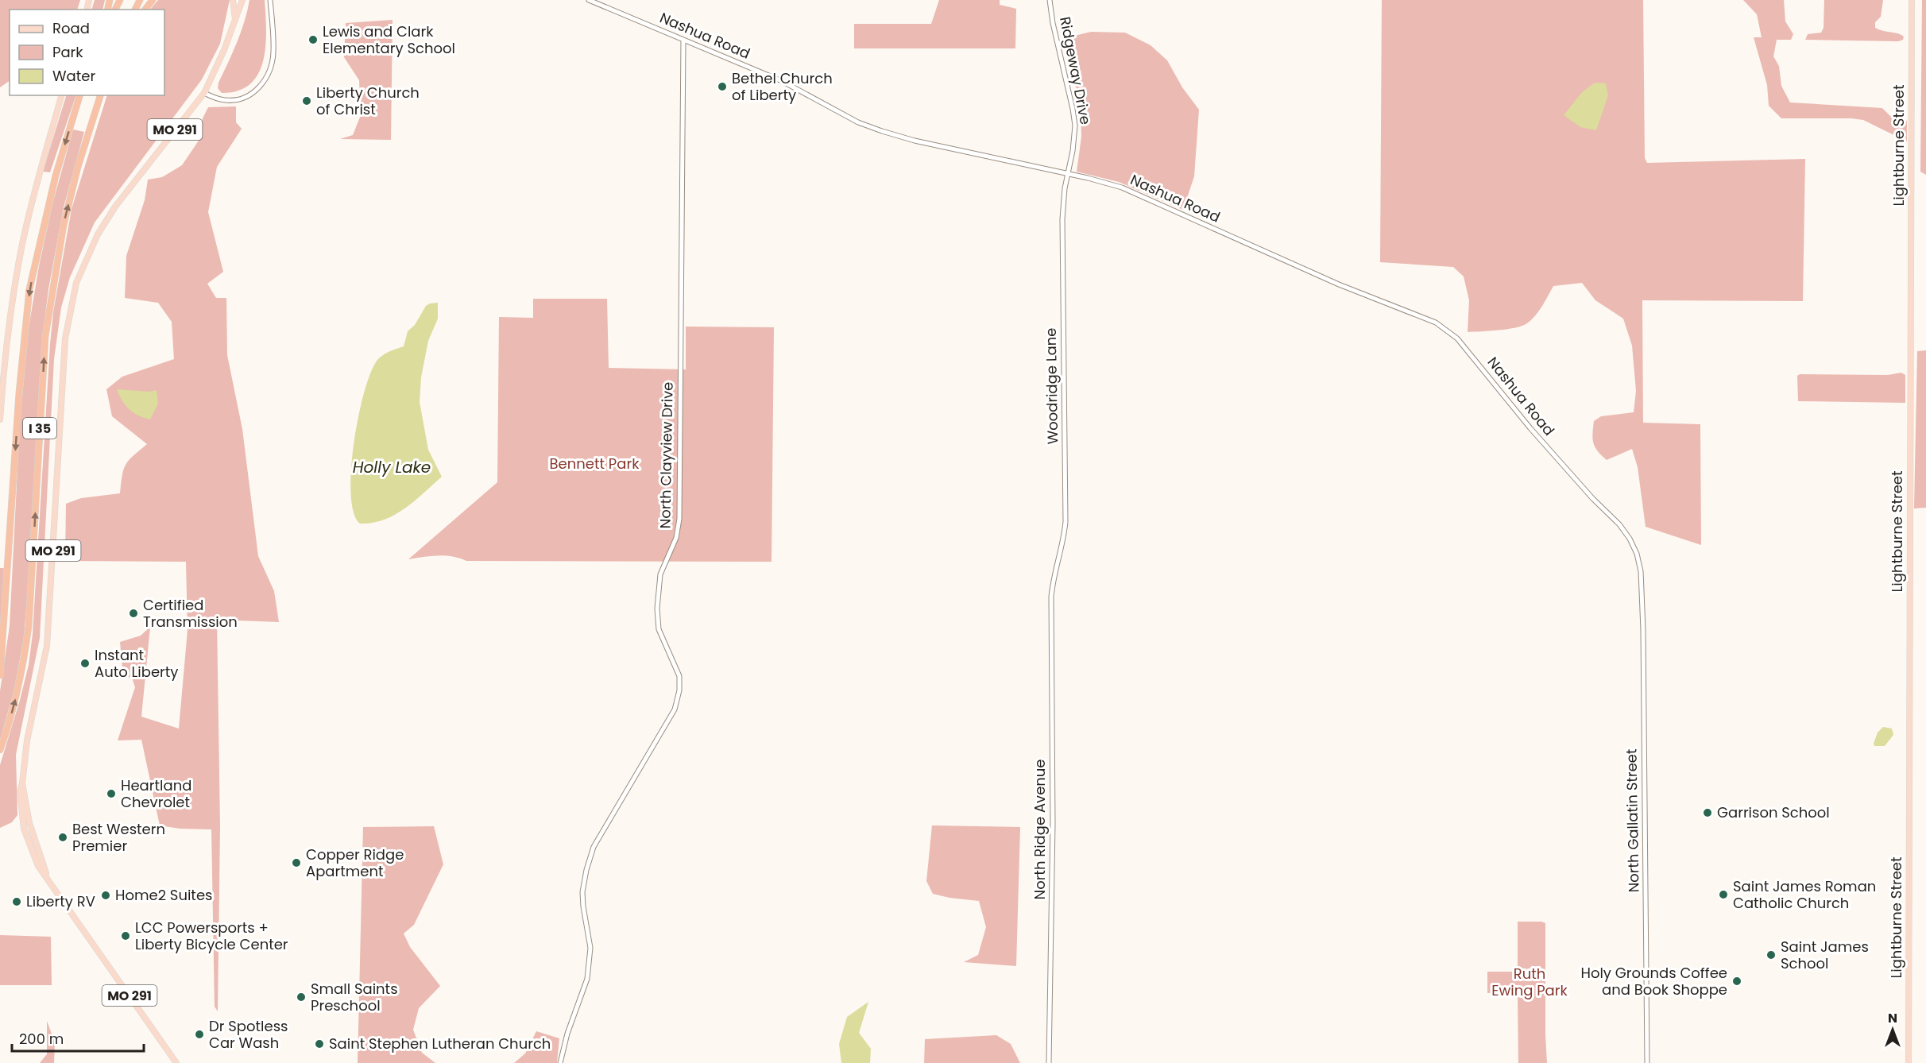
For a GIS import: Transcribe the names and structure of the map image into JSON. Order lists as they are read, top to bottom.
{
  "streets": {
    "highway": ["I 35"],
    "main road": ["MO 291", "Lightburne Street"],
    "street": [
      "Nashua Road",
      "Ridgeway Drive",
      "Woodridge Lane",
      "North Clayview Drive",
      "North Gallatin Street",
      "North Ridge Avenue"
    ]
  },
  "crossings": [
    ["Nashua Road", "Ridgeway Drive"],
    ["Nashua Road", "Woodridge Lane"],
    ["Nashua Road", "North Clayview Drive"],
    ["Nashua Road", "North Gallatin Street"],
    ["Ridgeway Drive", "Woodridge Lane"],
    ["Woodridge Lane", "North Ridge Avenue"]
  ],
  "water": ["Holly Lake"],
  "parks": ["Bennett Park", "Ruth Ewing Park"],
  "places": [
    "Lewis and Clark Elementary School",
    "Bethel Church of Liberty",
    "Liberty Church of Christ",
    "Certified Transmission",
    "Instant Auto Liberty",
    "Heartland Chevrolet",
    "Garrison School",
    "Best Western Premier",
    "Copper Ridge Apartment",
    "Saint James Roman Catholic Church",
    "Home2 Suites",
    "Liberty RV",
    "LCC Powersports + Liberty Bicycle Center",
    "Saint James School",
    "Holy Grounds Coffee and Book Shoppe",
    "Small Saints Preschool",
    "Dr Spotless Car Wash",
    "Saint Stephen Lutheran Church"
  ],
  "legend": ["Road", "Park", "Water"],
  "scale_bar": "200 m",
  "north": "top"
}
